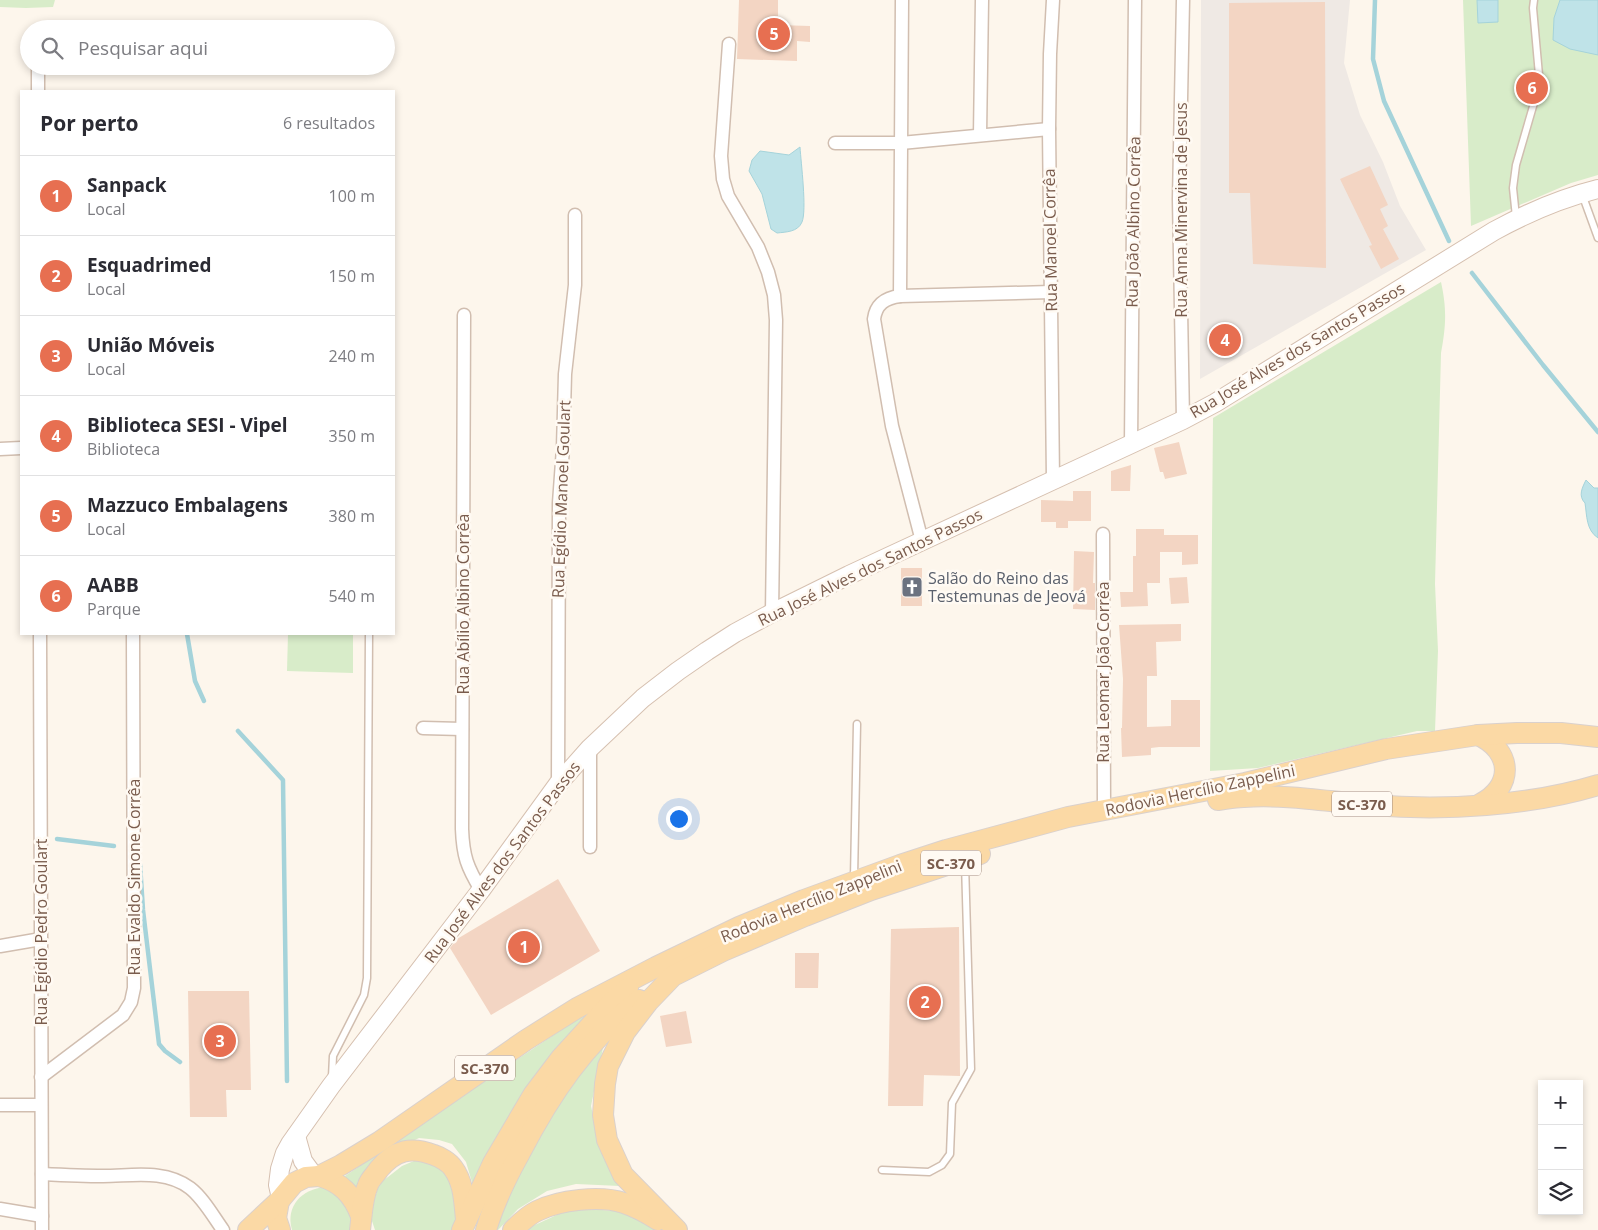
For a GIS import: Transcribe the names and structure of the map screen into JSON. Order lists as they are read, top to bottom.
{
  "streets": {
    "main road": ["Rodovia Hercílio Zappelini", "SC-370"],
    "street": [
      "Rua Anna Minervina de Jesus",
      "Rua João Albino Corrêa",
      "Rua Manoel Corrêa",
      "Rua José Alves dos Santos Passos",
      "Rua Egídio Manoel Goulart",
      "Rua Abílio Albino Corrêa",
      "Rua Leomar João Corrêa",
      "Rua Evaldo Simone Corrêa",
      "Rua Egídio Pedro Goulart"
    ]
  },
  "crossings": [
    ["Rua Anna Minervina de Jesus", "Rua José Alves dos Santos Passos"],
    ["Rua João Albino Corrêa", "Rua José Alves dos Santos Passos"],
    ["Rua Manoel Corrêa", "Rua José Alves dos Santos Passos"],
    ["Rua José Alves dos Santos Passos", "Rua Egídio Manoel Goulart"],
    ["Rua José Alves dos Santos Passos", "Rua Abílio Albino Corrêa"],
    ["Rua José Alves dos Santos Passos", "Rodovia Hercílio Zappelini"],
    ["Rua Leomar João Corrêa", "Rodovia Hercílio Zappelini"],
    ["Rodovia Hercílio Zappelini", "SC-370"],
    ["Rua Evaldo Simone Corrêa", "Rua Egídio Pedro Goulart"]
  ],
  "places": {
    "church": ["Salão do Reino das Testemunas de Jeová"]
  },
  "page": {
    "pins": [
      "5",
      "6",
      "4",
      "1",
      "2",
      "3"
    ],
    "search": "Pesquisar aqui",
    "heading": ["Por perto", "6 resultados"],
    "list": [
      {
        "mark": "1",
        "name": "Sanpack",
        "note": "Local",
        "value": "100 m"
      },
      {
        "mark": "2",
        "name": "Esquadrimed",
        "note": "Local",
        "value": "150 m"
      },
      {
        "mark": "3",
        "name": "União Móveis",
        "note": "Local",
        "value": "240 m"
      },
      {
        "mark": "4",
        "name": "Biblioteca SESI - Vipel",
        "note": "Biblioteca",
        "value": "350 m"
      },
      {
        "mark": "5",
        "name": "Mazzuco Embalagens",
        "note": "Local",
        "value": "380 m"
      },
      {
        "mark": "6",
        "name": "AABB",
        "note": "Parque",
        "value": "540 m"
      }
    ],
    "map_buttons": ["+", "−"]
  }
}
